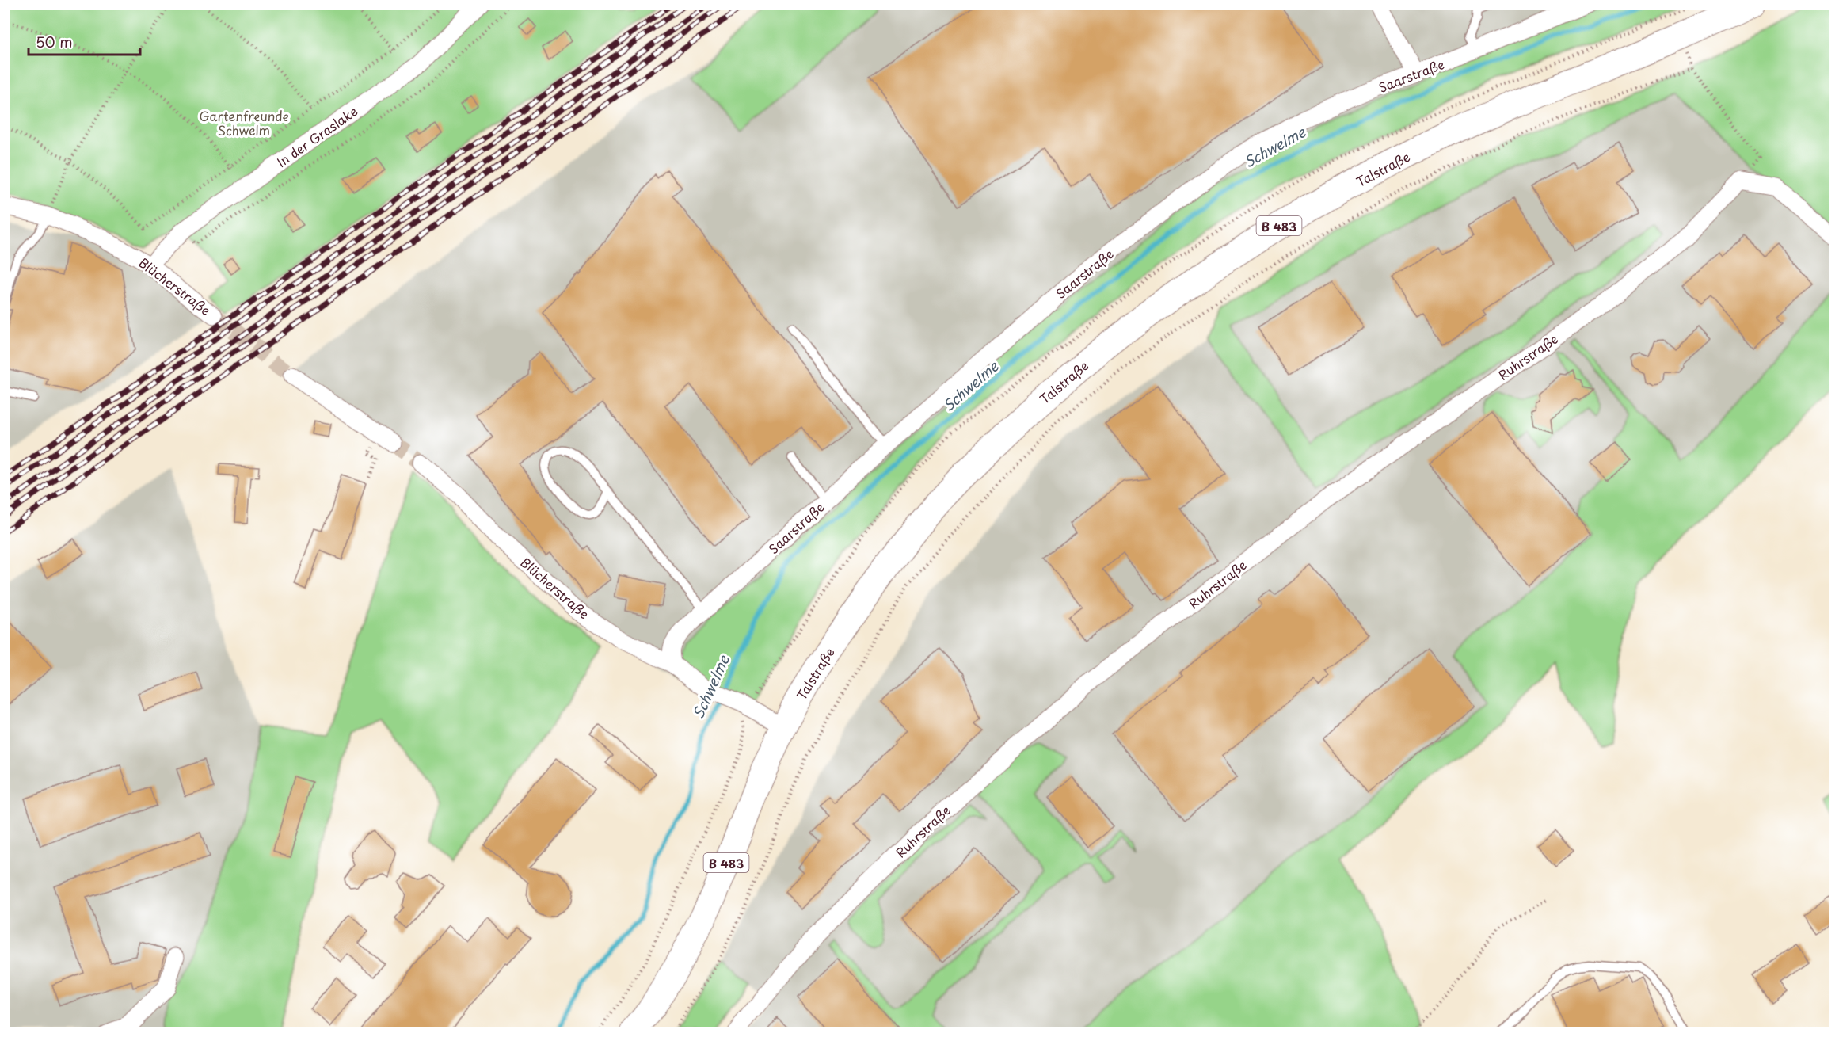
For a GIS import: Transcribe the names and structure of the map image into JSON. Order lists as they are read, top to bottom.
{
  "streets": {
    "main road": ["Talstraße", "B 483"],
    "street": [
      "Saarstraße",
      "In der Graslake",
      "Blücherstraße",
      "Ruhrstraße"
    ]
  },
  "crossings": [
    ["Saarstraße", "Blücherstraße"],
    ["In der Graslake", "Blücherstraße"],
    ["Talstraße", "Blücherstraße"]
  ],
  "water": ["Schwelme"],
  "parks": ["Gartenfreunde Schwelm"],
  "scale_bar": "50 m"
}
